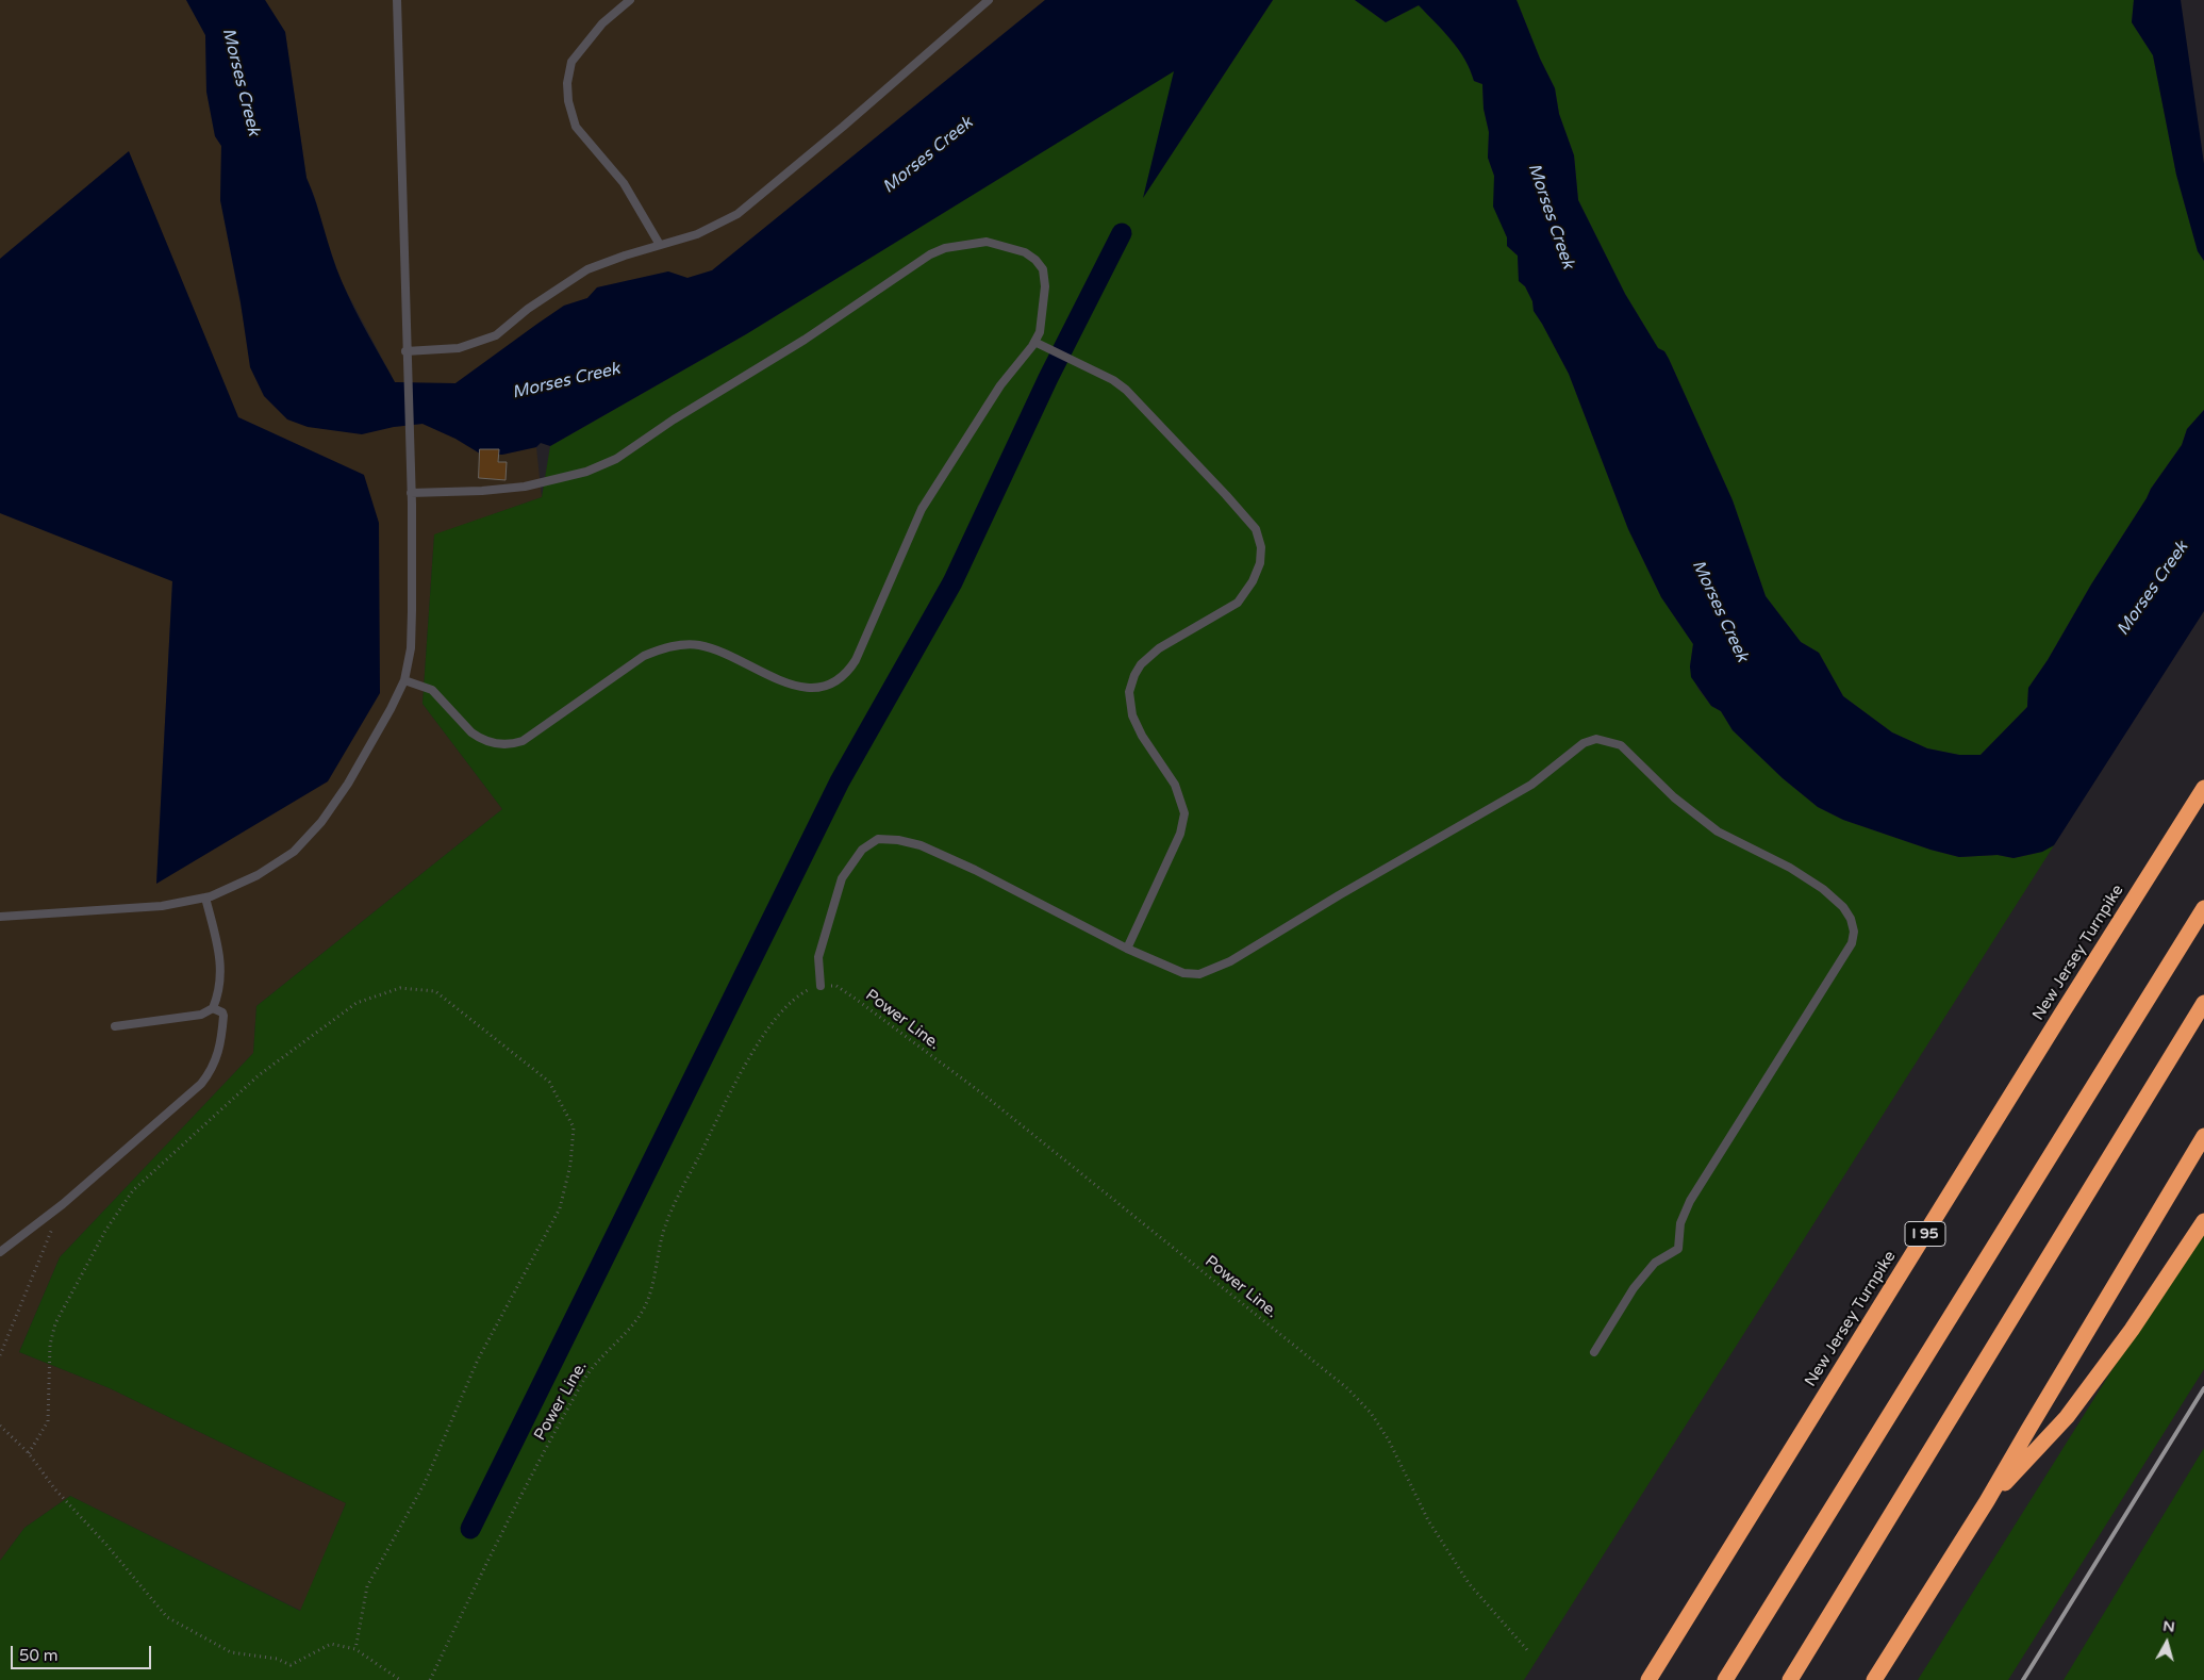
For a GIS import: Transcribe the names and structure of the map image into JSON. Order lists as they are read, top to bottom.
{
  "streets": {
    "highway": ["New Jersey Turnpike", "I 95"],
    "path": ["Power Line."]
  },
  "water": ["Morses Creek"],
  "scale_bar": "50 m",
  "north": "top"
}
